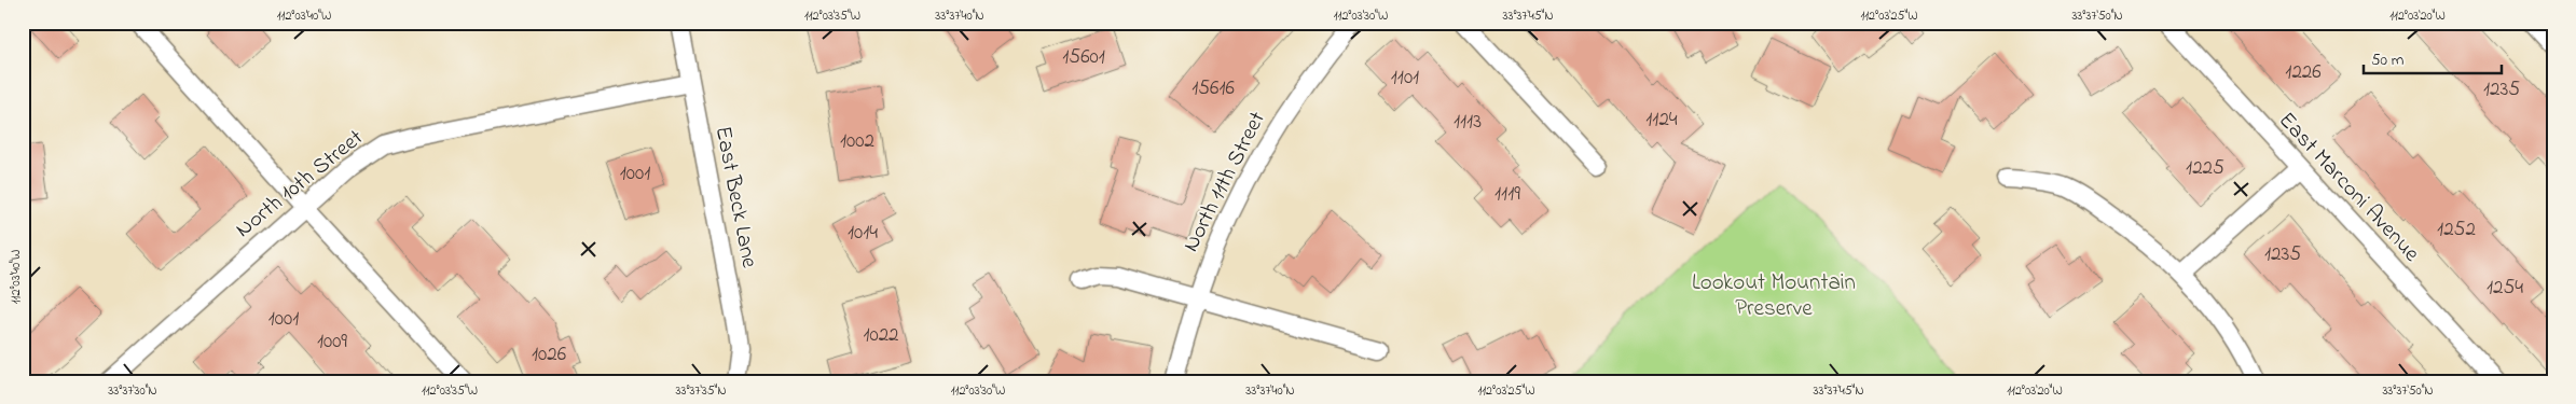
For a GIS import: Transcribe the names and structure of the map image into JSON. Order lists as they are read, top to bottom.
{
  "streets": {
    "street": [
      "North 11th Street",
      "North 10th Street",
      "East Marconi Avenue",
      "East Beck Lane"
    ]
  },
  "crossings": [
    ["North 10th Street", "East Beck Lane"]
  ],
  "parks": ["Lookout Mountain Preserve"],
  "house_numbers": [
    "15601",
    "1226",
    "1101",
    "15616",
    "1235",
    "1124",
    "1113",
    "1002",
    "1225",
    "1001",
    "1119",
    "1252",
    "1014",
    "1235",
    "1254",
    "1001",
    "1022",
    "1009",
    "1026"
  ],
  "scale_bar": "50 m",
  "coordinates": [
    "112°03'40\"W",
    "112°03'35\"W",
    "33°37'40\"N",
    "112°03'30\"W",
    "33°37'45\"N",
    "112°03'25\"W",
    "33°37'50\"N",
    "112°03'20\"W",
    "33°37'30\"N",
    "33°37'35\"N"
  ]
}
